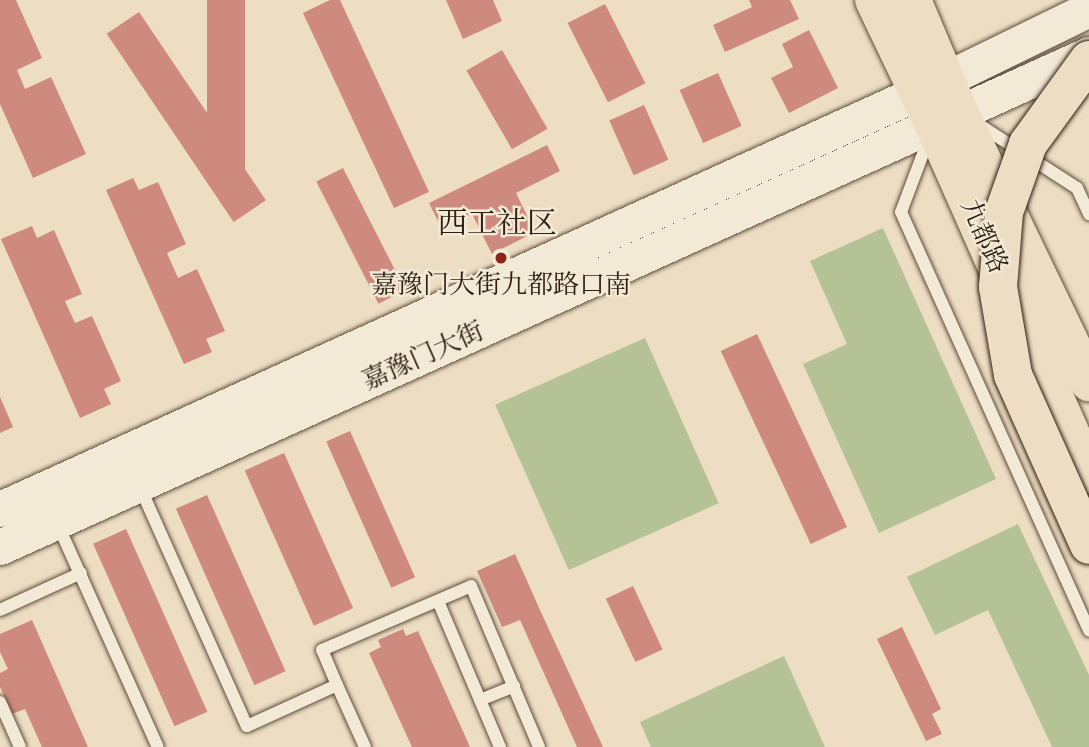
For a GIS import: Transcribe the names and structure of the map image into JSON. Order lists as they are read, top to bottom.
{
  "streets": {
    "main road": ["九都路", "嘉豫门大街"]
  },
  "crossings": [
    ["九都路", "嘉豫门大街"]
  ],
  "districts": ["西工社区"],
  "places": ["嘉豫门大街九都路口南"]
}
